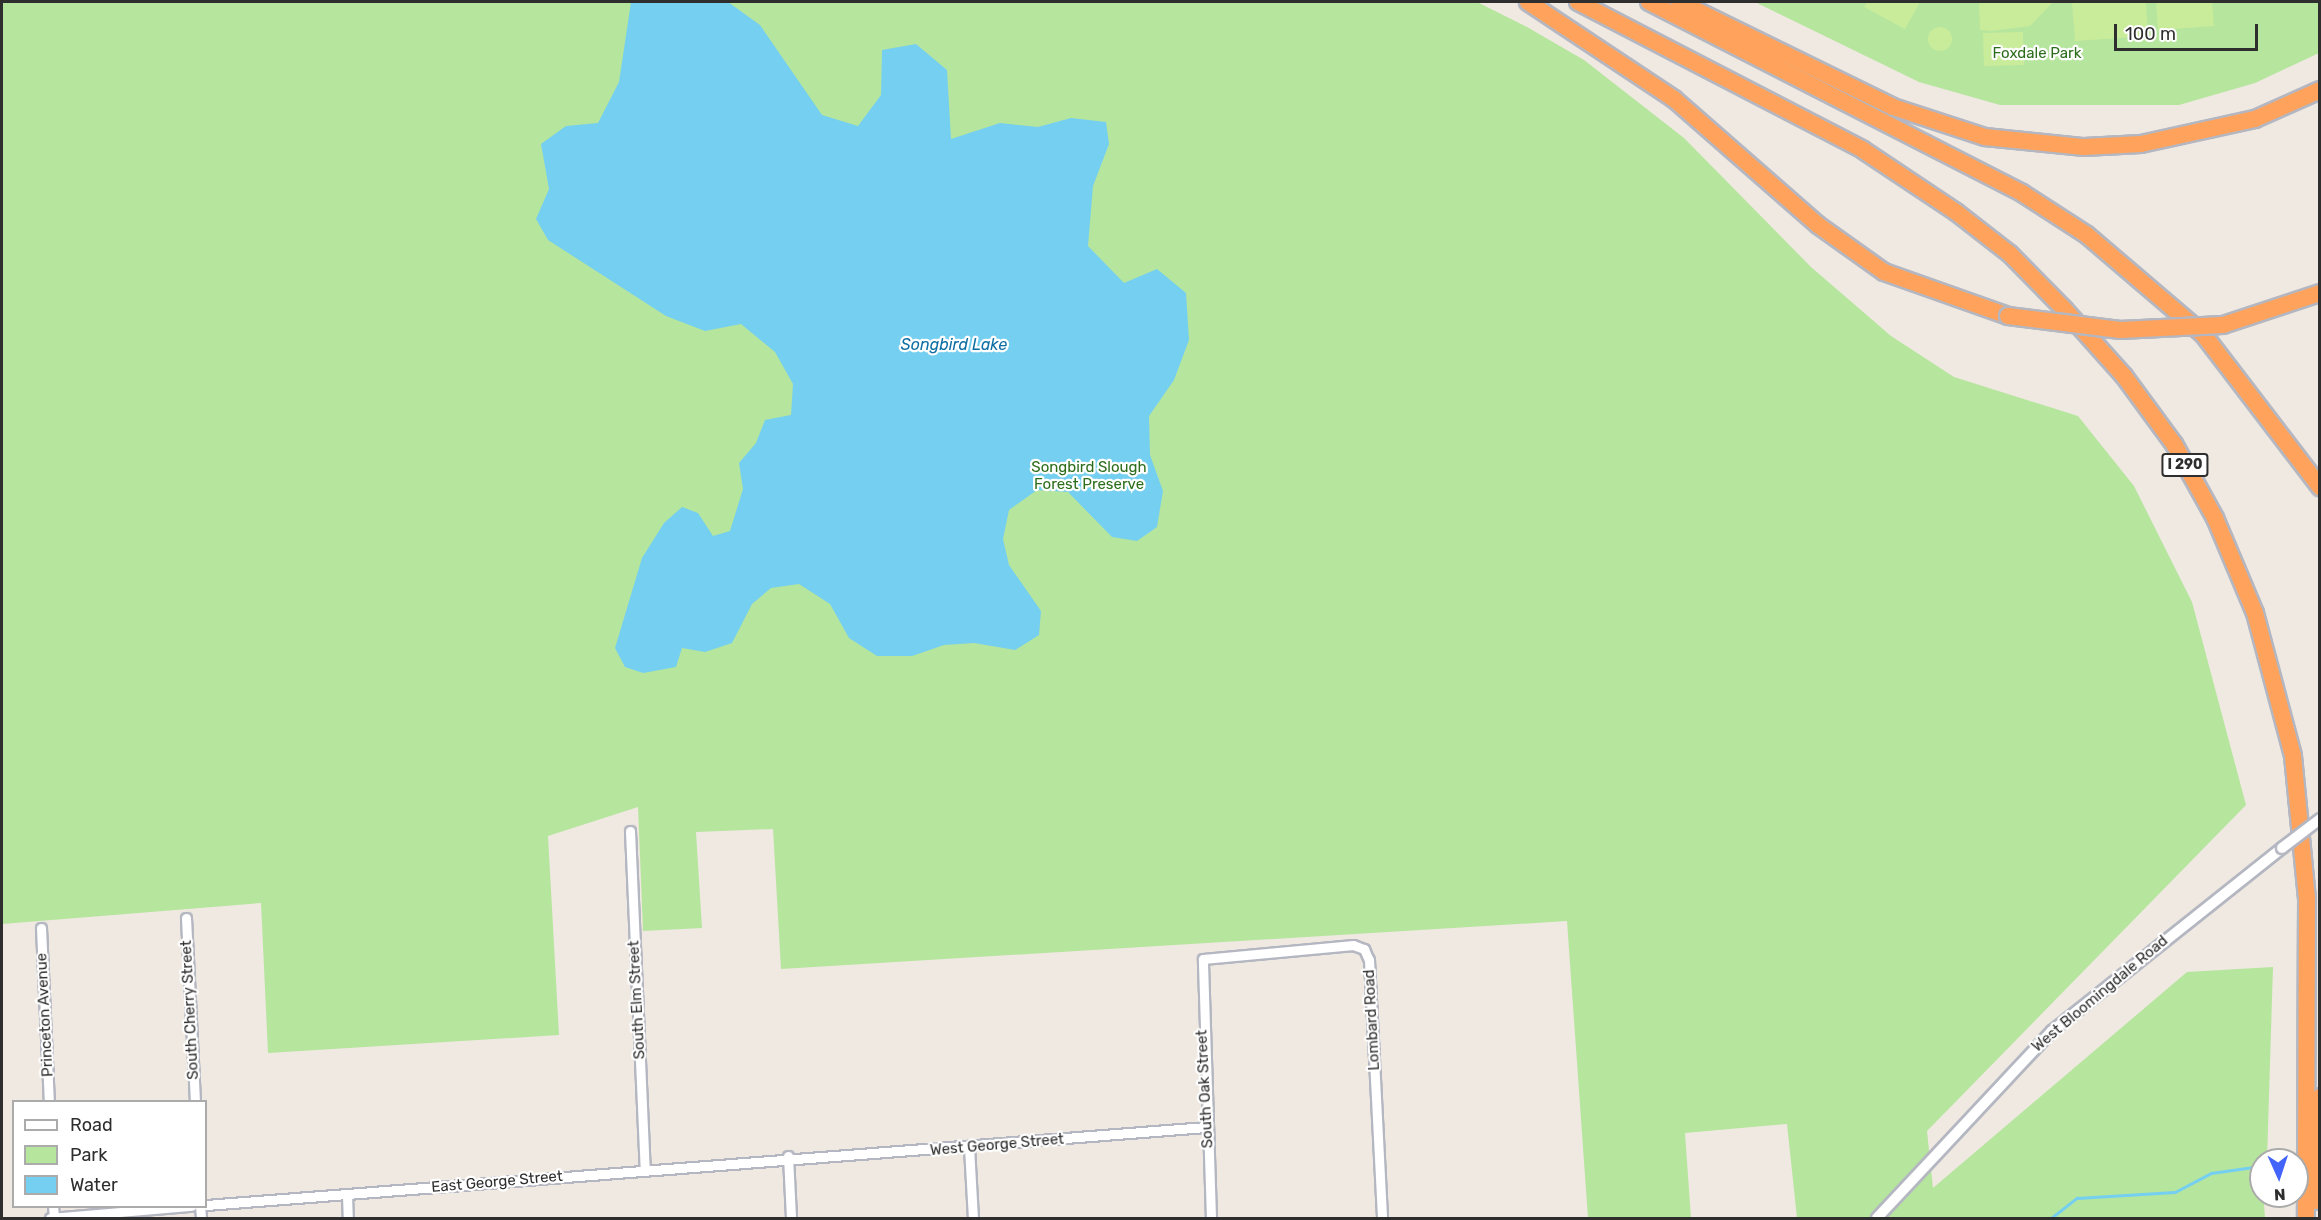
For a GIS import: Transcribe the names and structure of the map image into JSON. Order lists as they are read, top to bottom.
{
  "streets": {
    "highway": ["I 290"],
    "street": [
      "West Bloomingdale Road",
      "South Elm Street",
      "South Cherry Street",
      "Princeton Avenue",
      "Lombard Road",
      "South Oak Street",
      "West George Street",
      "East George Street"
    ]
  },
  "crossings": [
    ["South Elm Street", "East George Street"],
    ["Lombard Road", "South Oak Street"],
    ["South Oak Street", "West George Street"],
    ["West George Street", "East George Street"]
  ],
  "water": ["Songbird Lake"],
  "parks": ["Foxdale Park", "Songbird Slough Forest Preserve"],
  "legend": ["Road", "Park", "Water"],
  "scale_bar": "100 m",
  "north": "bottom"
}
